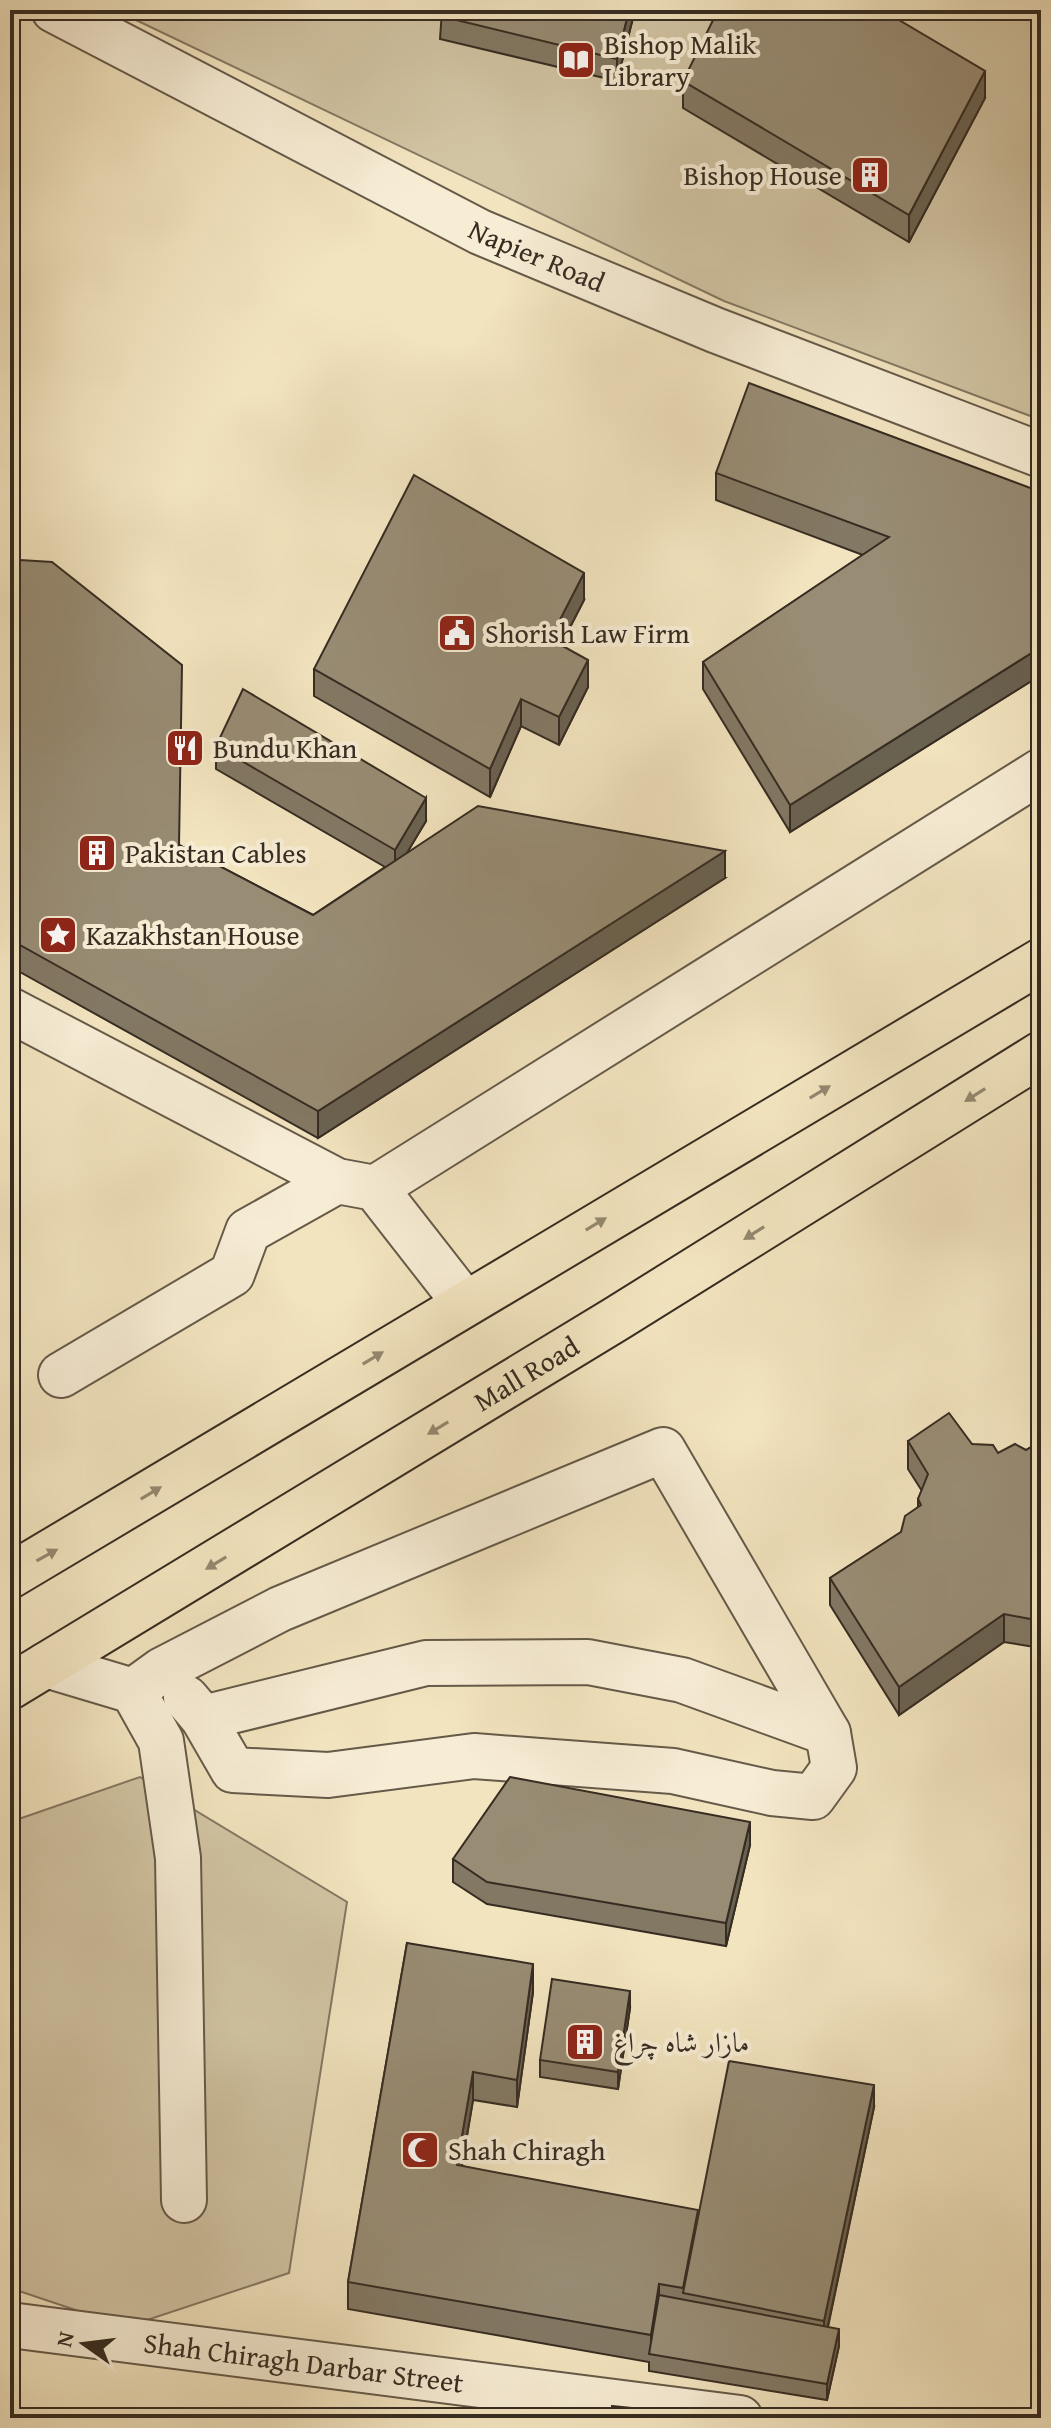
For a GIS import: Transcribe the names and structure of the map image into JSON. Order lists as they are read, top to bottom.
{
  "streets": {
    "main road": ["Mall Road"],
    "street": ["Napier Road", "Shah Chiragh Darbar Street"]
  },
  "places": {
    "library": ["Bishop Malik Library"],
    "building": ["Bishop House", "Pakistan Cables", "مازار شاہ چراغ"],
    "public building": ["Shorish Law Firm"],
    "restaurant": ["Bundu Khan"],
    "place": ["Kazakhstan House"],
    "mosque": ["Shah Chiragh"]
  },
  "north": "left"
}
